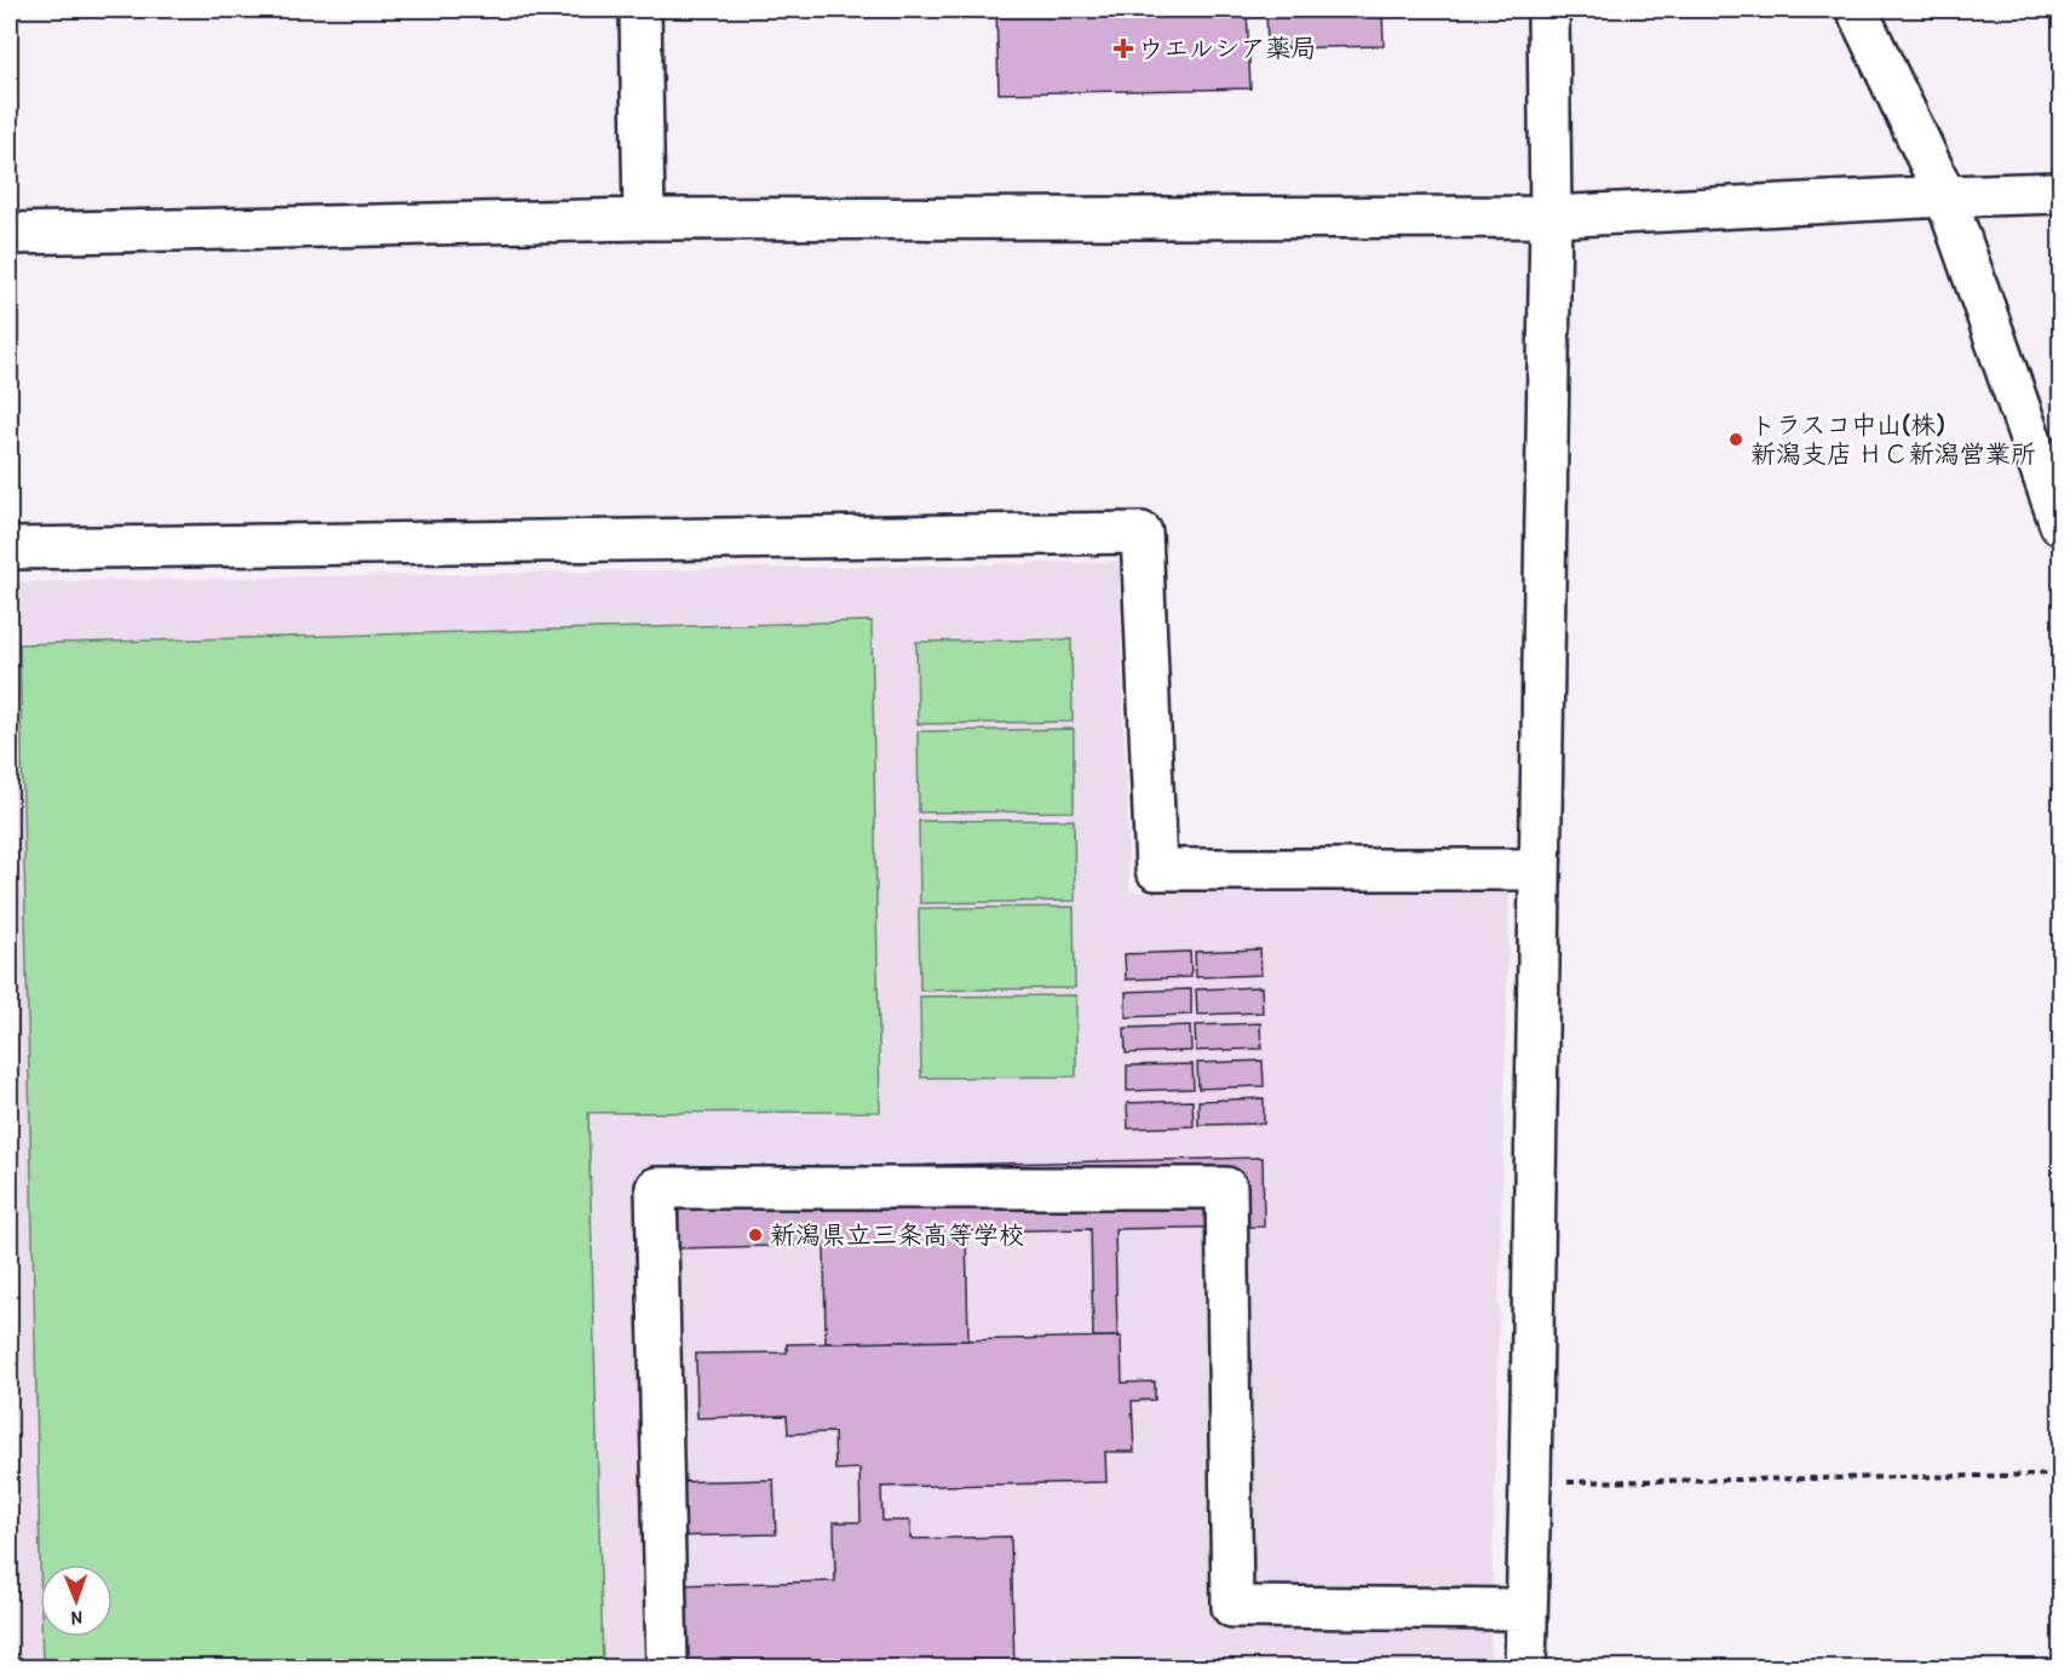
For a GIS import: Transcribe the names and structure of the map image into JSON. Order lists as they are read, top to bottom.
{
  "places": {
    "health": ["ウエルシア薬局"],
    "other": ["トラスコ中山(株) 新潟支店 ＨＣ新潟営業所", "新潟県立三条高等学校"]
  },
  "north": "bottom"
}
